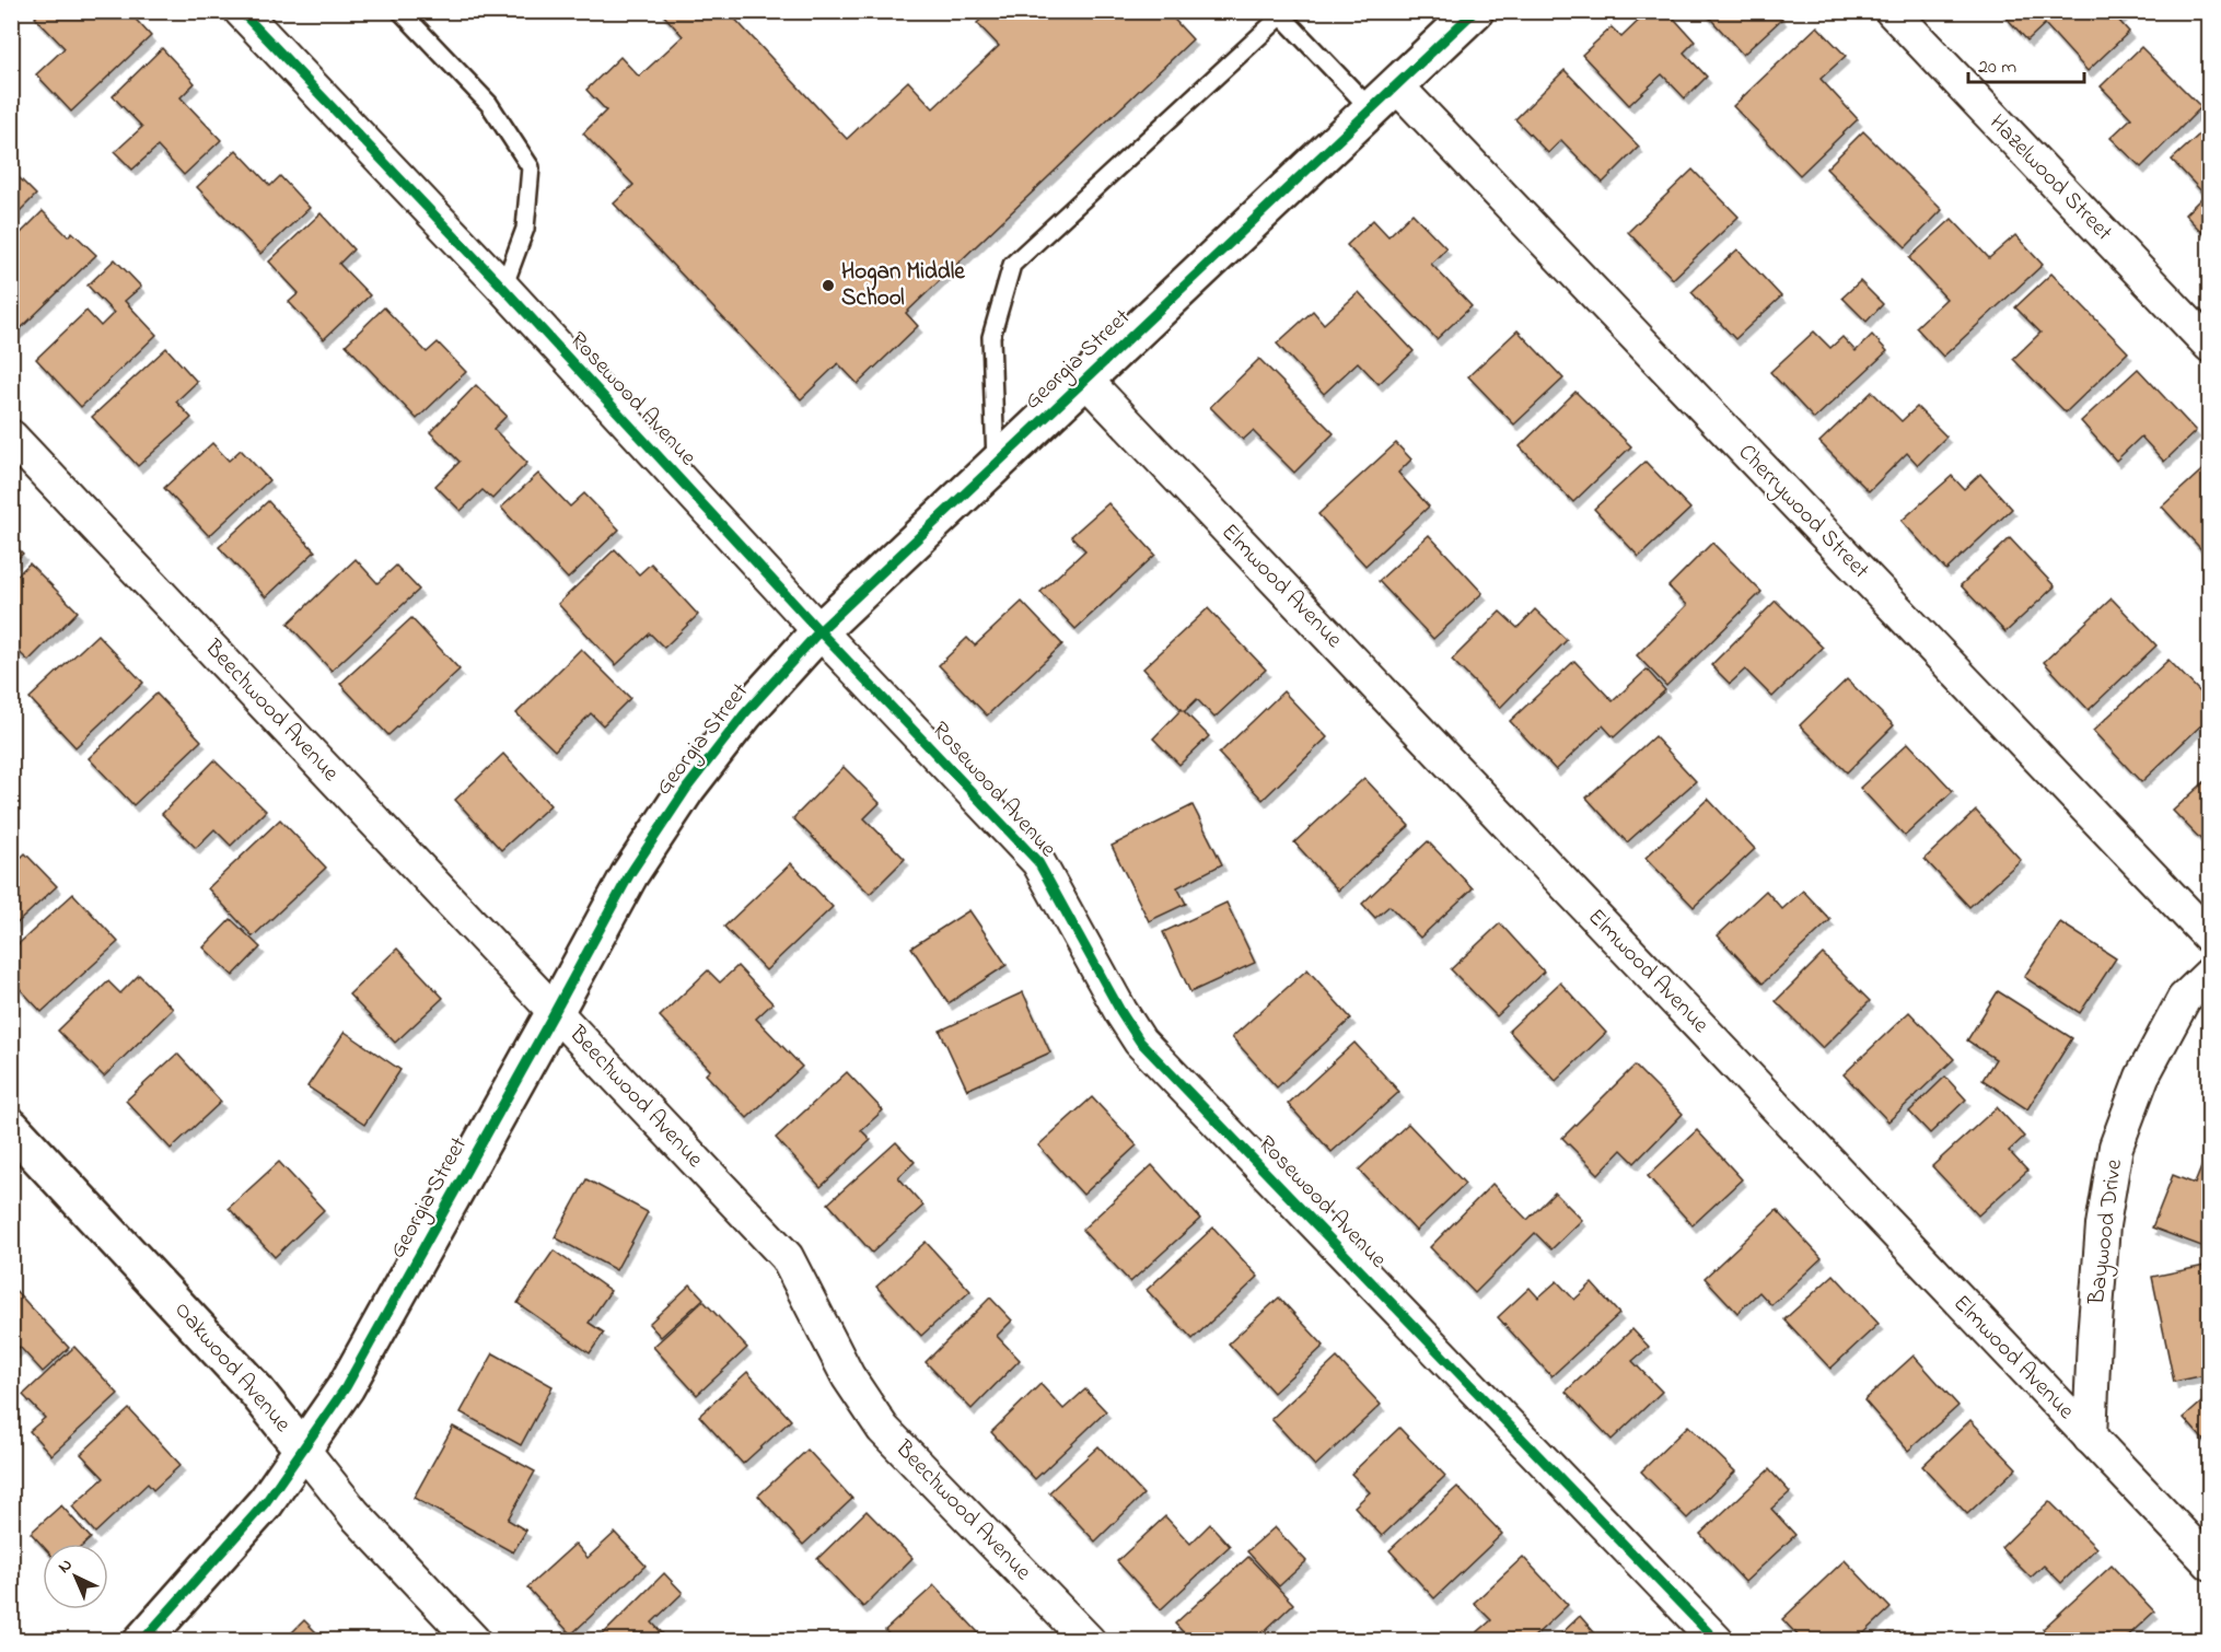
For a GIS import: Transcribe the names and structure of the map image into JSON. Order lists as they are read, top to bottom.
{
  "streets": {
    "main road": ["Georgia Street", "Oakwood Avenue"],
    "street": [
      "Hazelwood Street",
      "Rosewood Avenue",
      "Cherrywood Street",
      "Elmwood Avenue",
      "Beechwood Avenue",
      "Baywood Drive"
    ]
  },
  "crossings": [
    ["Georgia Street", "Rosewood Avenue"],
    ["Georgia Street", "Cherrywood Street"],
    ["Georgia Street", "Elmwood Avenue"],
    ["Georgia Street", "Beechwood Avenue"],
    ["Georgia Street", "Oakwood Avenue"],
    ["Elmwood Avenue", "Baywood Drive"]
  ],
  "places": ["Hogan Middle School"],
  "scale_bar": "20 m",
  "north": "top left"
}
